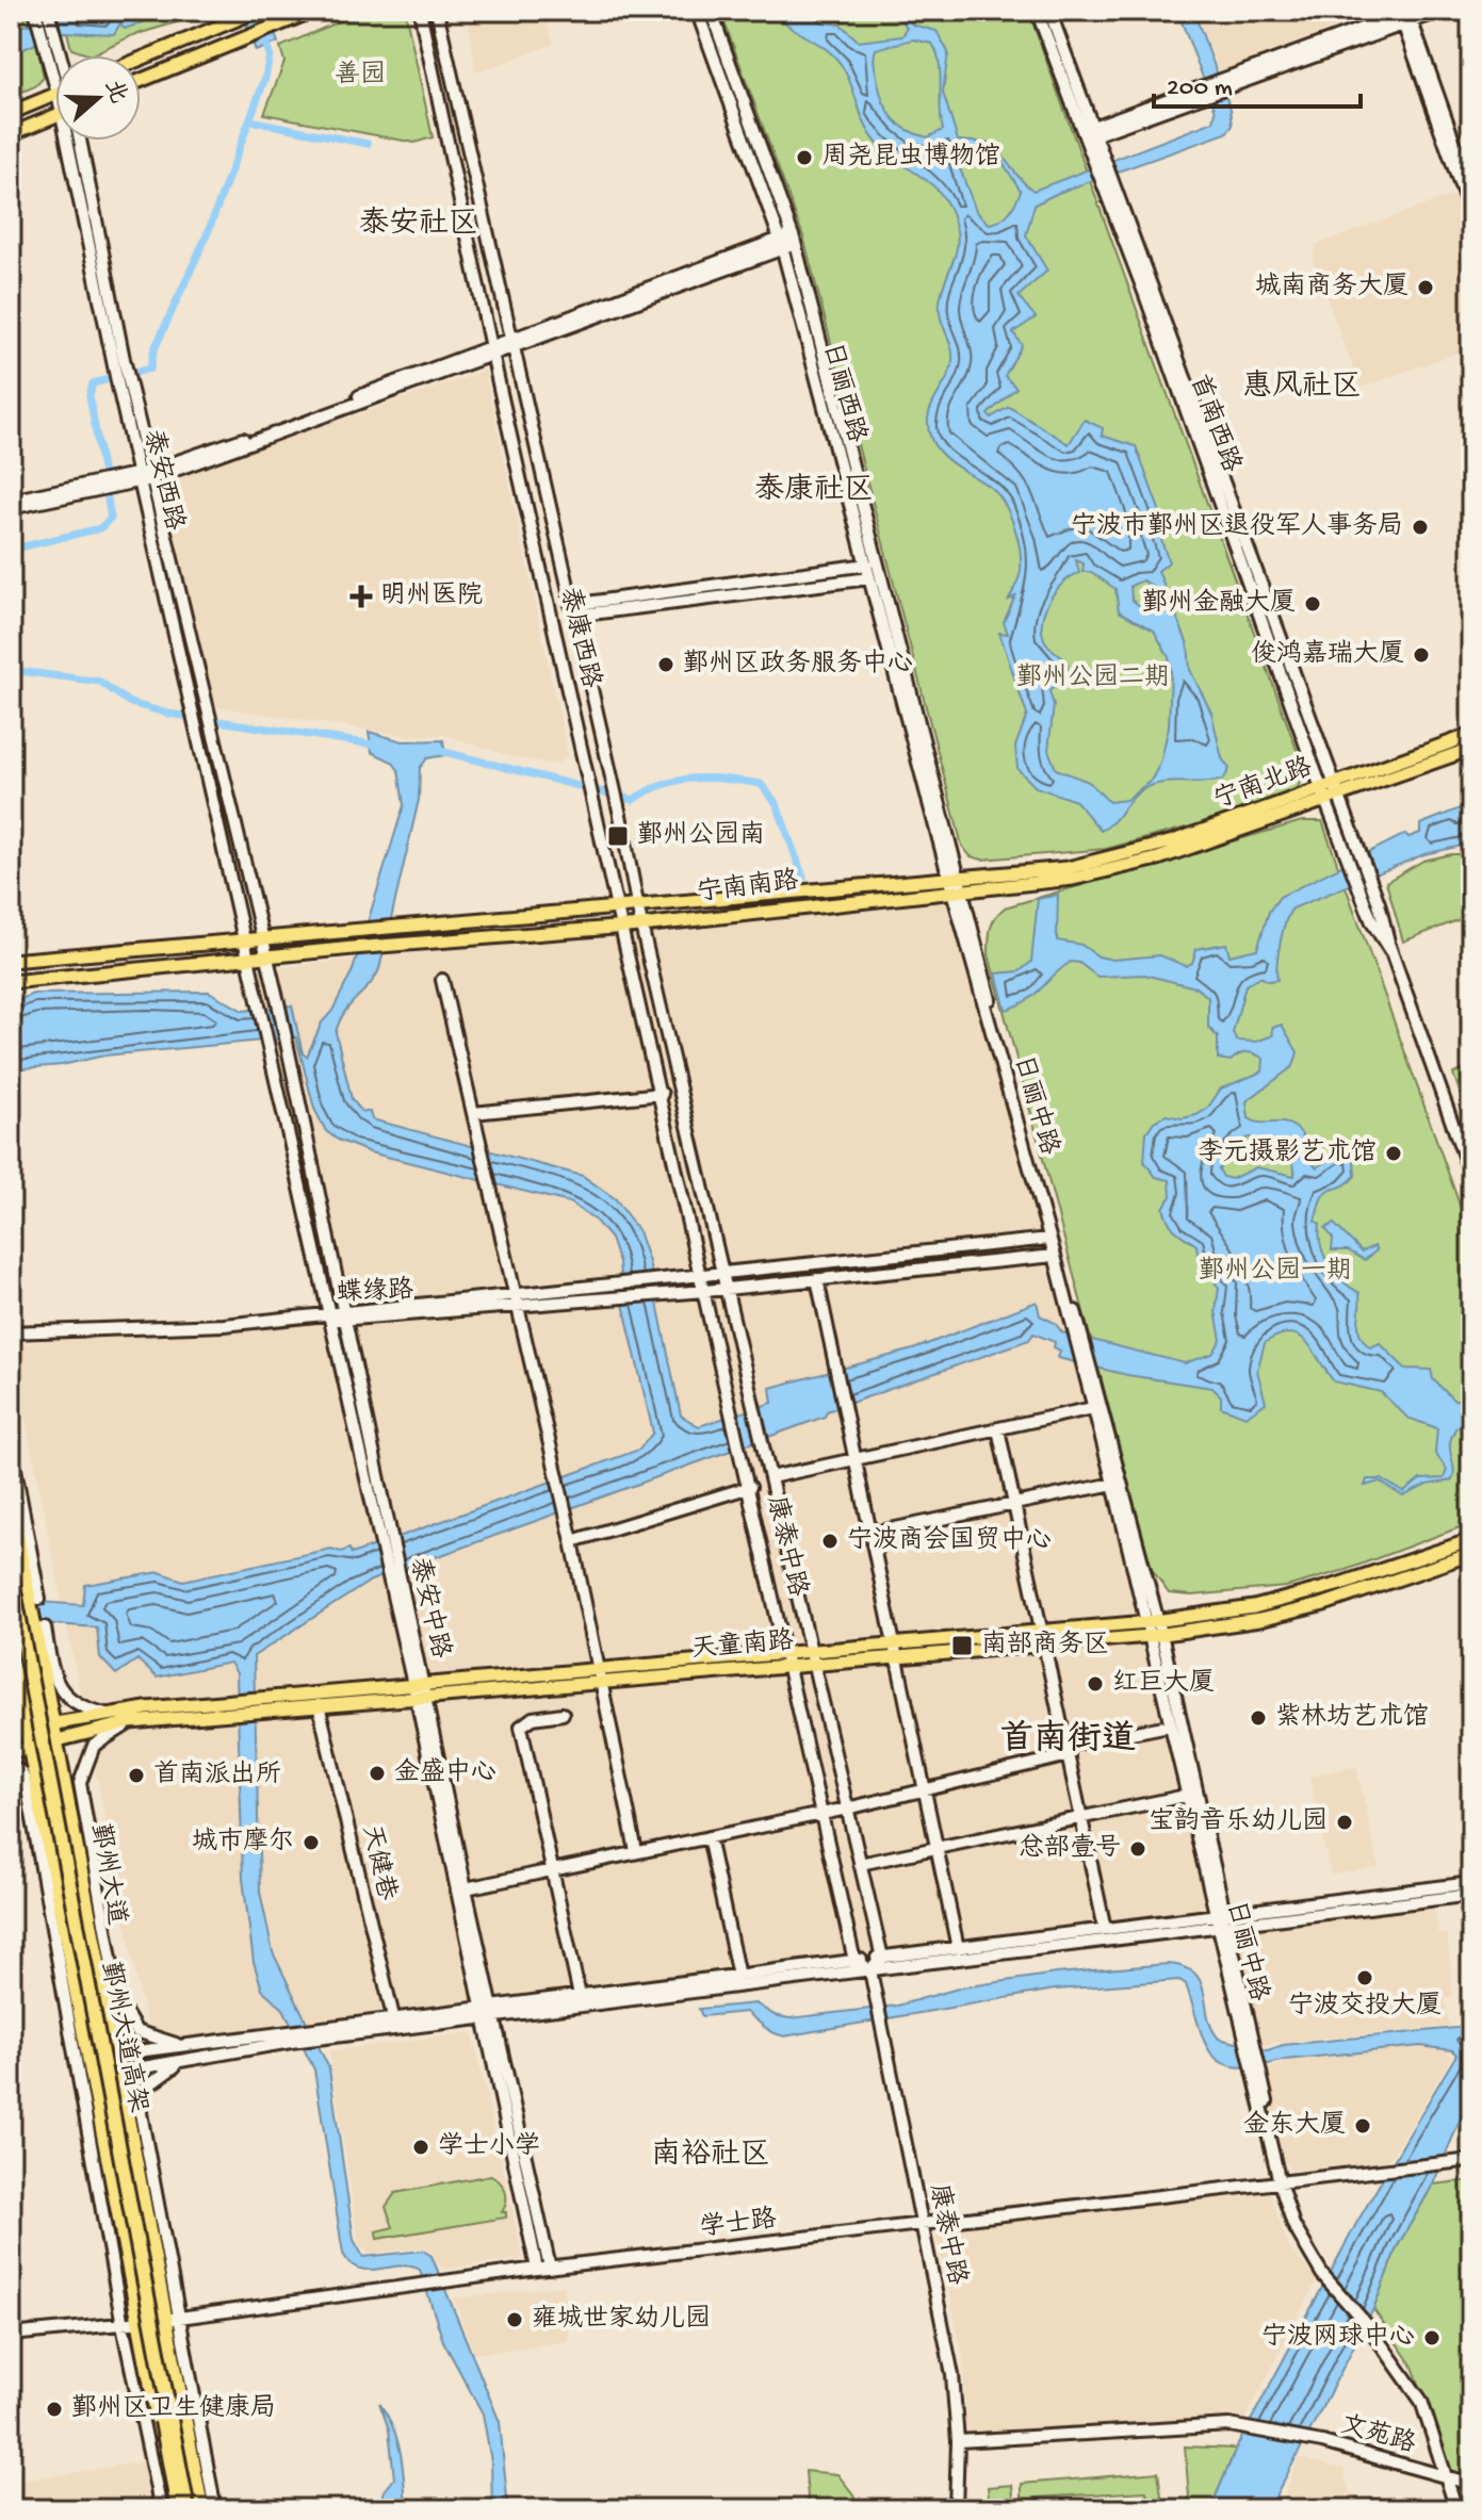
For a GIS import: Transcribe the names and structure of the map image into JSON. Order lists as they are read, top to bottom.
{
  "streets": {
    "highway": ["鄞州大道高架"],
    "main road": [
      "宁南北路",
      "宁南南路",
      "天童南路",
      "鄞州大道"
    ],
    "street": [
      "日丽西路",
      "首南西路",
      "泰安西路",
      "泰康西路",
      "日丽中路",
      "蝶缘路",
      "康泰中路",
      "泰安中路",
      "天健巷",
      "学士路",
      "文苑路"
    ]
  },
  "crossings": [
    ["日丽西路", "宁南南路"],
    ["日丽西路", "日丽中路"],
    ["首南西路", "宁南北路"],
    ["首南西路", "宁南南路"],
    ["泰安西路", "宁南南路"],
    ["泰安西路", "泰安中路"],
    ["泰康西路", "宁南南路"],
    ["泰康西路", "蝶缘路"],
    ["泰康西路", "康泰中路"],
    ["宁南北路", "宁南南路"],
    ["宁南南路", "日丽中路"],
    ["宁南南路", "泰安中路"],
    ["日丽中路", "蝶缘路"],
    ["日丽中路", "天童南路"],
    ["日丽中路", "学士路"],
    ["日丽中路", "文苑路"],
    ["蝶缘路", "康泰中路"],
    ["蝶缘路", "泰安中路"],
    ["康泰中路", "天童南路"],
    ["康泰中路", "学士路"],
    ["康泰中路", "文苑路"],
    ["泰安中路", "天童南路"],
    ["泰安中路", "学士路"],
    ["天童南路", "天健巷"],
    ["天童南路", "鄞州大道"],
    ["鄞州大道", "鄞州大道高架"],
    ["鄞州大道", "学士路"]
  ],
  "districts": [
    "泰安社区",
    "惠风社区",
    "泰康社区",
    "首南街道",
    "南裕社区"
  ],
  "parks": ["善园", "鄞州公园二期", "鄞州公园一期"],
  "places": {
    "other": [
      "周尧昆虫博物馆",
      "城南商务大厦",
      "宁波市鄞州区退役军人事务局",
      "鄞州金融大厦",
      "俊鸿嘉瑞大厦",
      "鄞州区政务服务中心",
      "李元摄影艺术馆",
      "宁波商会国贸中心",
      "红巨大厦",
      "紫林坊艺术馆",
      "金盛中心",
      "首南派出所",
      "宝韵音乐幼儿园",
      "城市摩尔",
      "总部壹号",
      "宁波交投大厦",
      "金东大厦",
      "学士小学",
      "雍城世家幼儿园",
      "宁波网球中心",
      "鄞州区卫生健康局"
    ],
    "health": ["明州医院"],
    "transit": ["鄞州公园南", "南部商务区"]
  },
  "scale_bar": "200 m",
  "north": "right"
}
